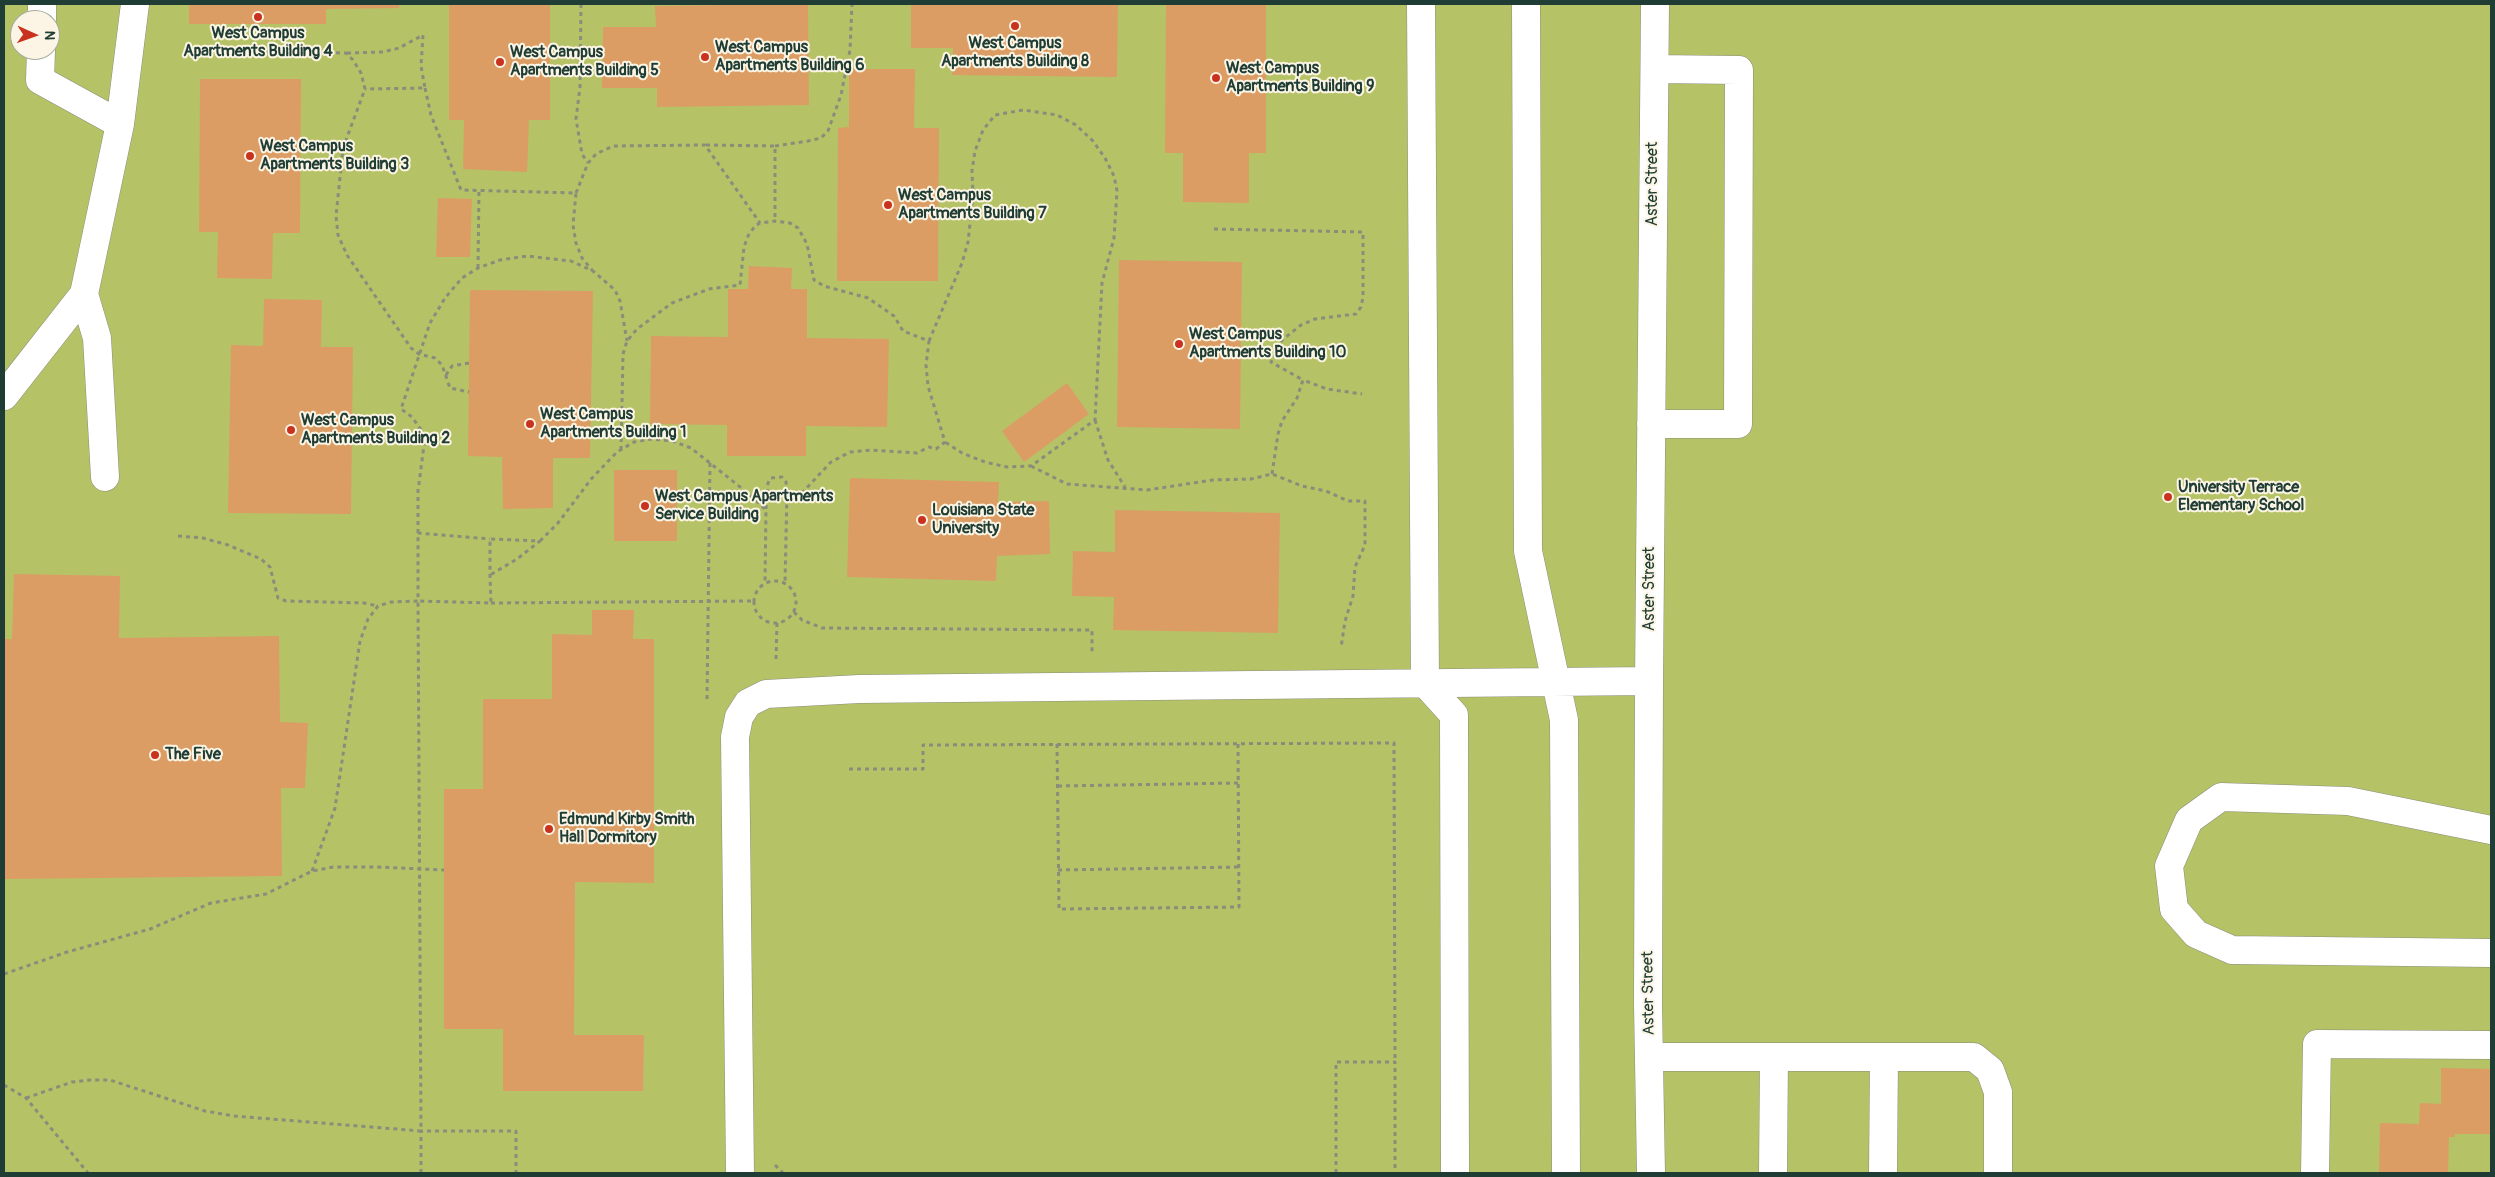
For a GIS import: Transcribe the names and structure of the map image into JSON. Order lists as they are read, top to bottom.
{
  "streets": {
    "street": ["Aster Street"]
  },
  "places": [
    "West Campus Apartments Building 4",
    "West Campus Apartments Building 8",
    "West Campus Apartments Building 6",
    "West Campus Apartments Building 5",
    "West Campus Apartments Building 9",
    "West Campus Apartments Building 3",
    "West Campus Apartments Building 7",
    "West Campus Apartments Building 10",
    "West Campus Apartments Building 1",
    "West Campus Apartments Building 2",
    "University Terrace Elementary School",
    "West Campus Apartments Service Building",
    "Louisiana State University",
    "The Five",
    "Edmund Kirby Smith Hall Dormitory"
  ],
  "north": "right"
}
